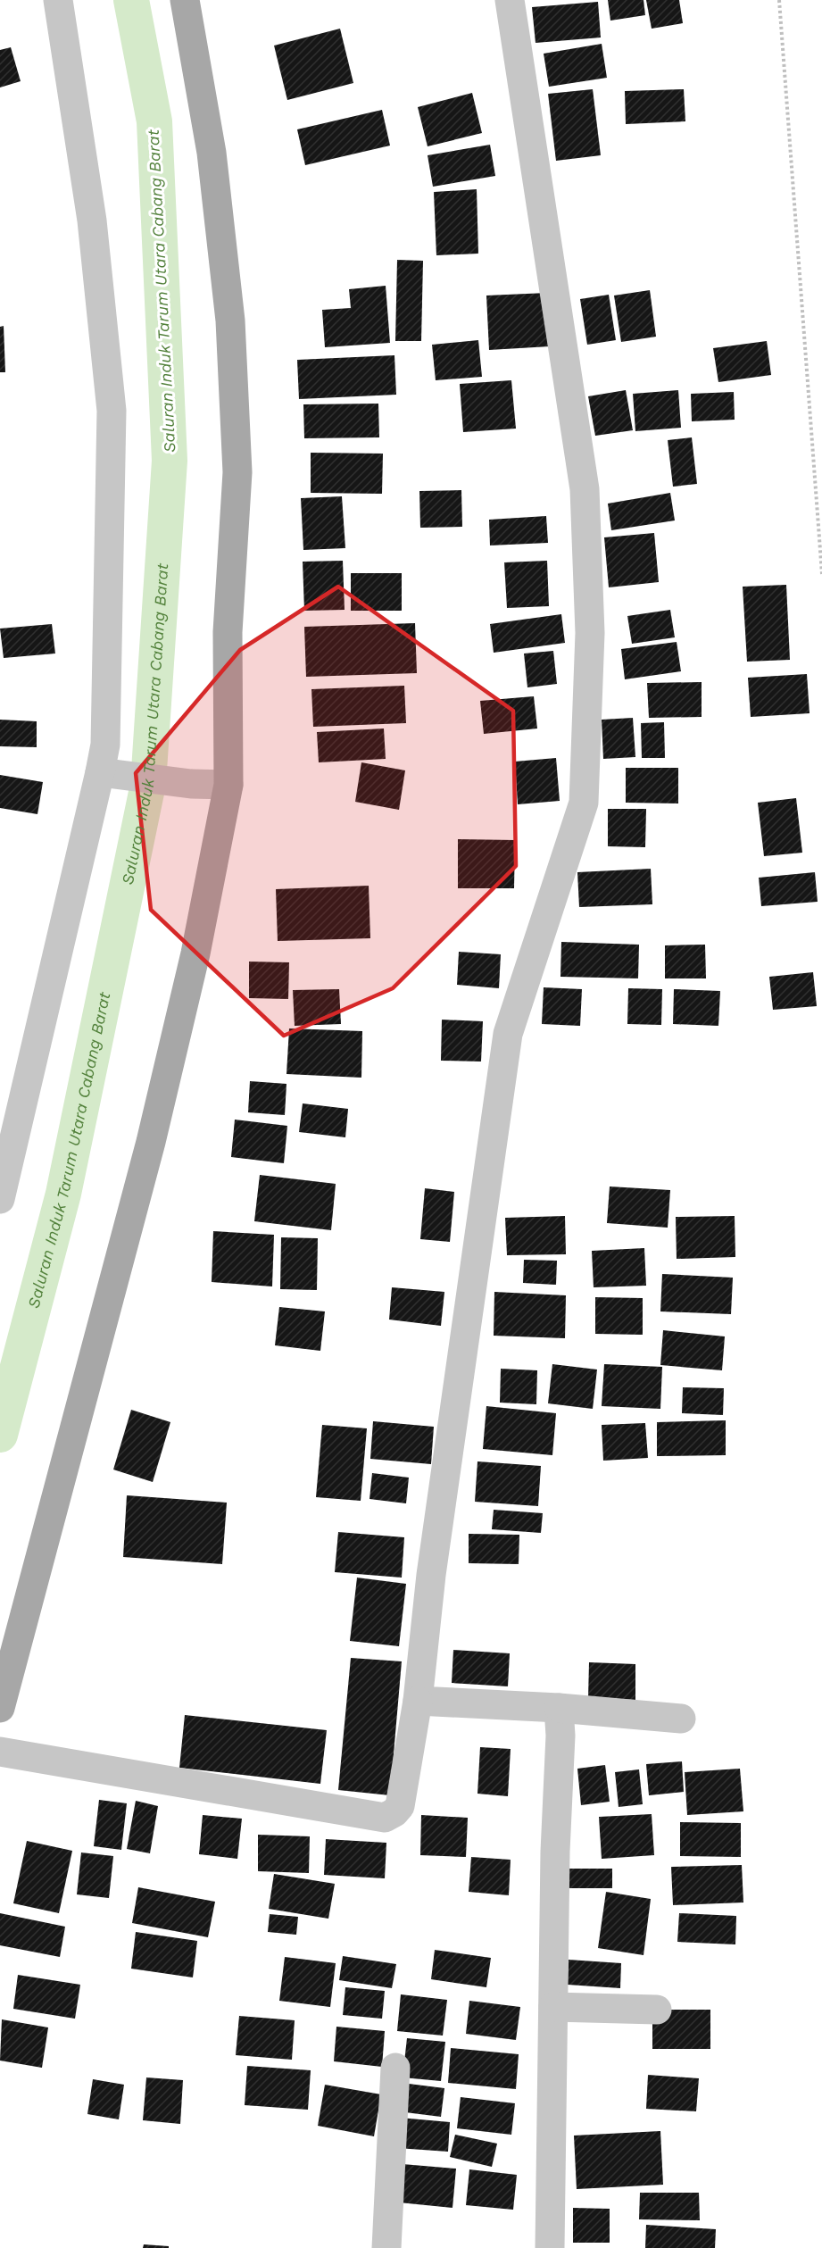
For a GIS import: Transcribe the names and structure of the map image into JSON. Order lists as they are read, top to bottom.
{
  "water": ["Saluran Induk Tarum Utara Cabang Barat"]
}
